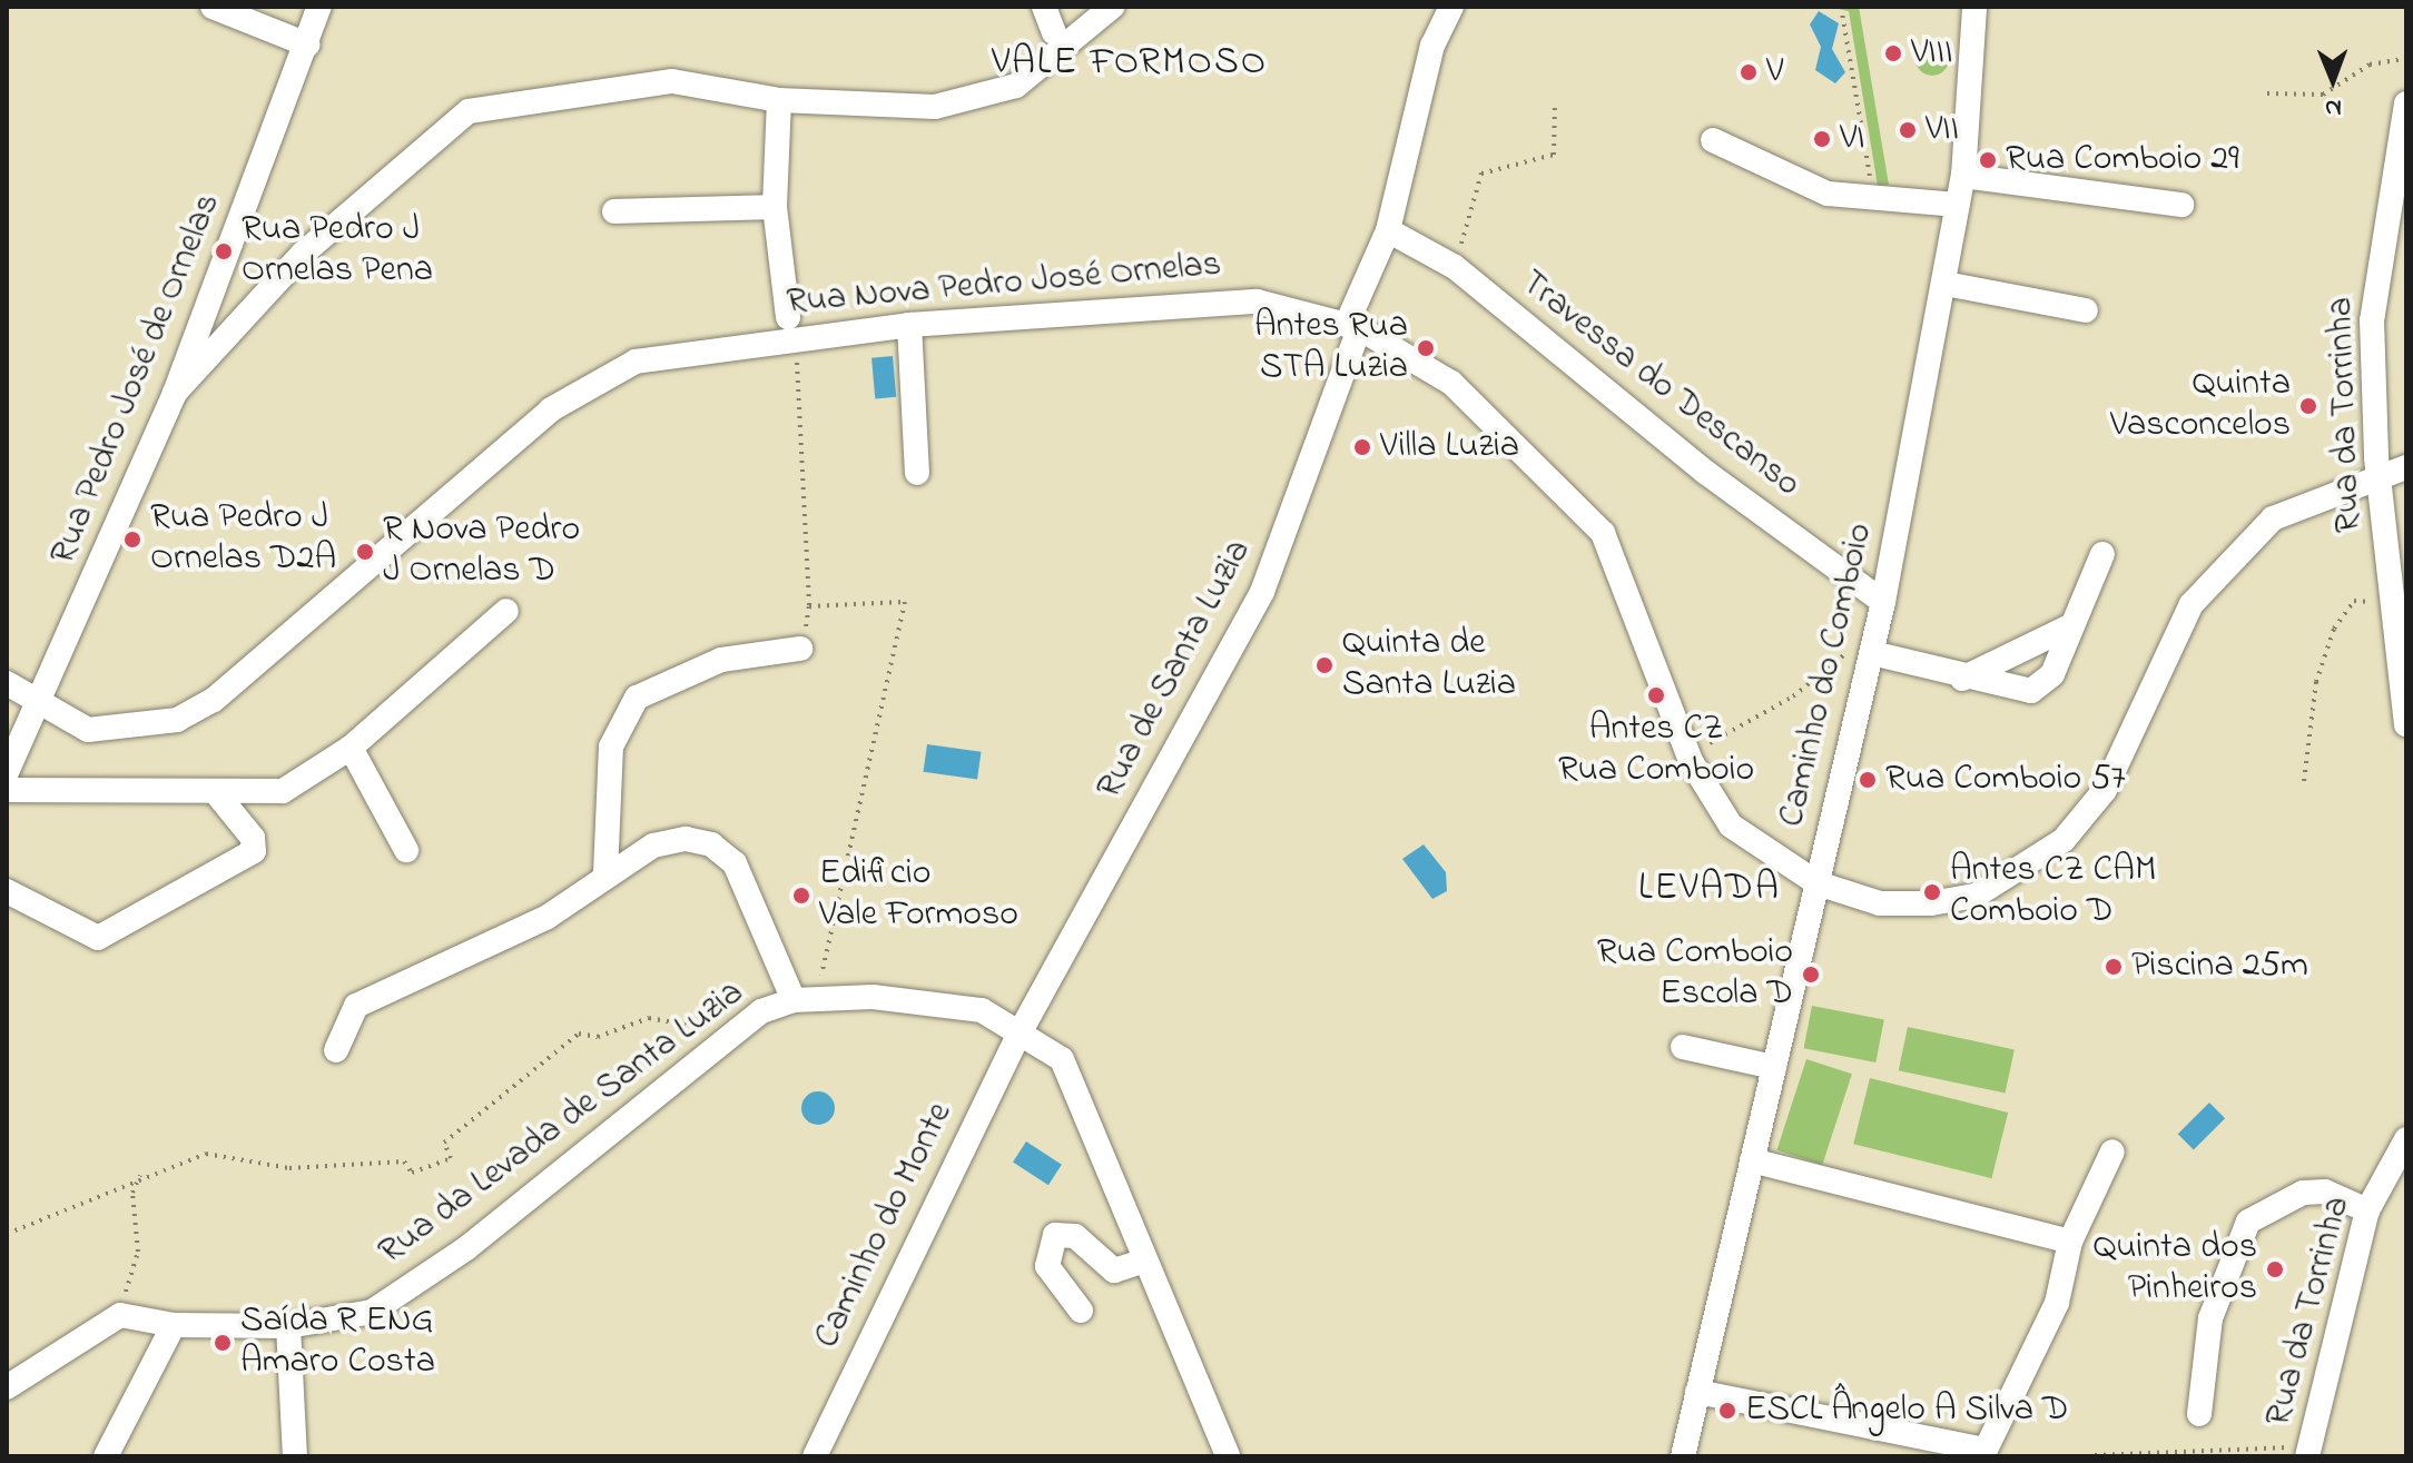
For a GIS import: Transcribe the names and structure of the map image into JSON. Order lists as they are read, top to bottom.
{
  "streets": {
    "street": [
      "Rua Nova Pedro José Ornelas",
      "Rua Pedro José de Ornelas",
      "Travessa do Descanso",
      "Rua da Torrinha",
      "Rua de Santa Luzia",
      "Caminho do Comboio",
      "Rua da Levada de Santa Luzia",
      "Caminho do Monte"
    ]
  },
  "crossings": [
    ["Rua Nova Pedro José Ornelas", "Rua Pedro José de Ornelas"],
    ["Rua Nova Pedro José Ornelas", "Rua da Torrinha"],
    ["Rua Nova Pedro José Ornelas", "Rua de Santa Luzia"],
    ["Rua Nova Pedro José Ornelas", "Caminho do Comboio"],
    ["Travessa do Descanso", "Rua de Santa Luzia"],
    ["Travessa do Descanso", "Caminho do Comboio"],
    ["Rua de Santa Luzia", "Caminho do Monte"]
  ],
  "districts": ["VALE FORMOSO", "LEVADA"],
  "places": [
    "VIII",
    "V",
    "VII",
    "VI",
    "Rua Comboio 29",
    "Rua Pedro J Ornelas Pena",
    "Antes Rua STA Luzia",
    "Quinta Vasconcelos",
    "Villa Luzia",
    "Rua Pedro J Ornelas D2A",
    "R Nova Pedro J Ornelas D",
    "Quinta de Santa Luzia",
    "Antes CZ Rua Comboio",
    "Rua Comboio 57",
    "Antes CZ CAM Comboio D",
    "Edificio Vale Formoso",
    "Piscina 25m",
    "Rua Comboio Escola D",
    "Quinta dos Pinheiros",
    "Saída R ENG Amaro Costa",
    "ESCL Ângelo A Silva D"
  ],
  "north": "bottom"
}
